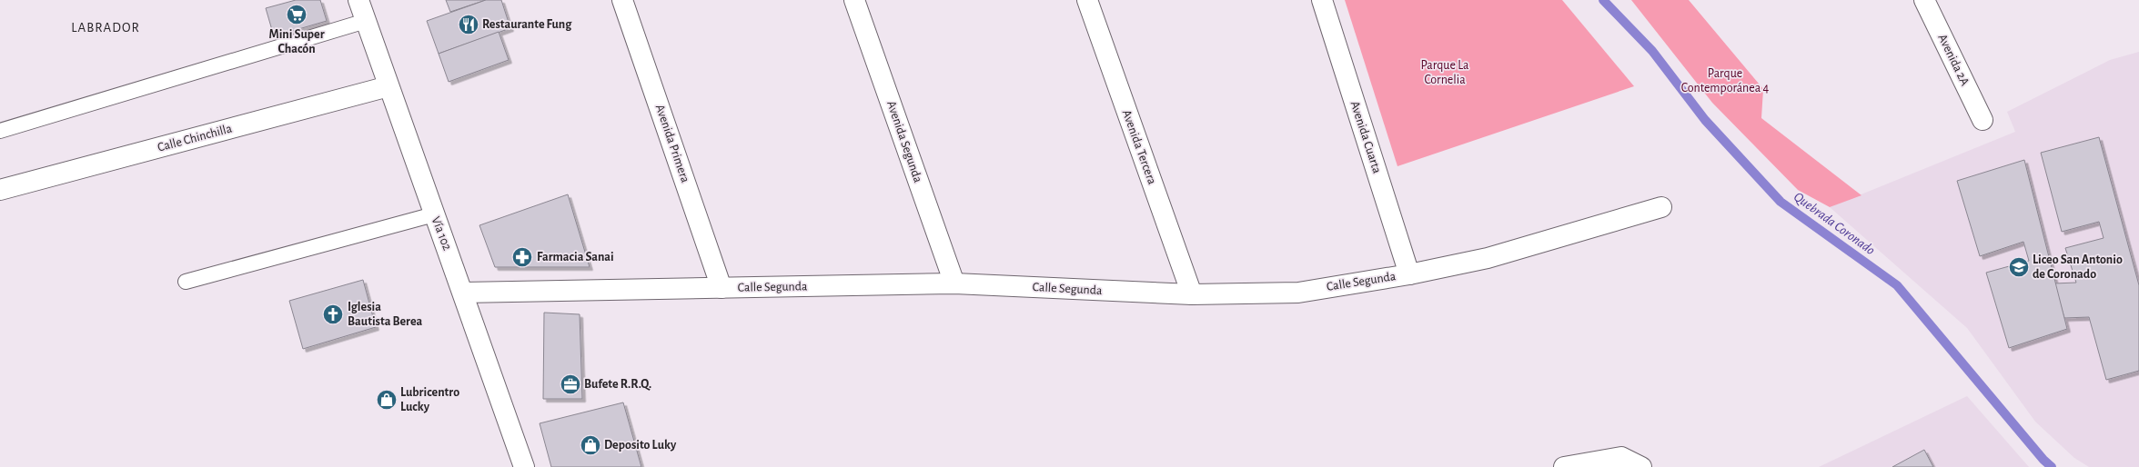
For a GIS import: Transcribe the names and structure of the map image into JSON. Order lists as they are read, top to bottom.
{
  "streets": {
    "street": [
      "Avenida 2A",
      "Avenida Cuarta",
      "Calle Chinchilla",
      "Avenida Segunda",
      "Avenida Primera",
      "Avenida Tercera",
      "Vía 102",
      "Calle Segunda"
    ]
  },
  "crossings": [
    ["Avenida Cuarta", "Calle Segunda"],
    ["Calle Chinchilla", "Vía 102"],
    ["Avenida Segunda", "Calle Segunda"],
    ["Avenida Primera", "Calle Segunda"],
    ["Avenida Tercera", "Calle Segunda"],
    ["Vía 102", "Calle Segunda"]
  ],
  "districts": ["LABRADOR"],
  "water": ["Quebrada Coronado"],
  "parks": ["Parque La Cornelia", "Parque Contemporánea 4"],
  "places": {
    "supermarket": ["Mini Super Chacón"],
    "restaurant": ["Restaurante Fung"],
    "pharmacy": ["Farmacia Sanai"],
    "school or university": ["Liceo San Antonio de Coronado"],
    "church": ["Iglesia Bautista Berea"],
    "office": ["Bufete R.R.Q."],
    "shop": ["Lubricentro Lucky", "Deposito Luky"]
  }
}
